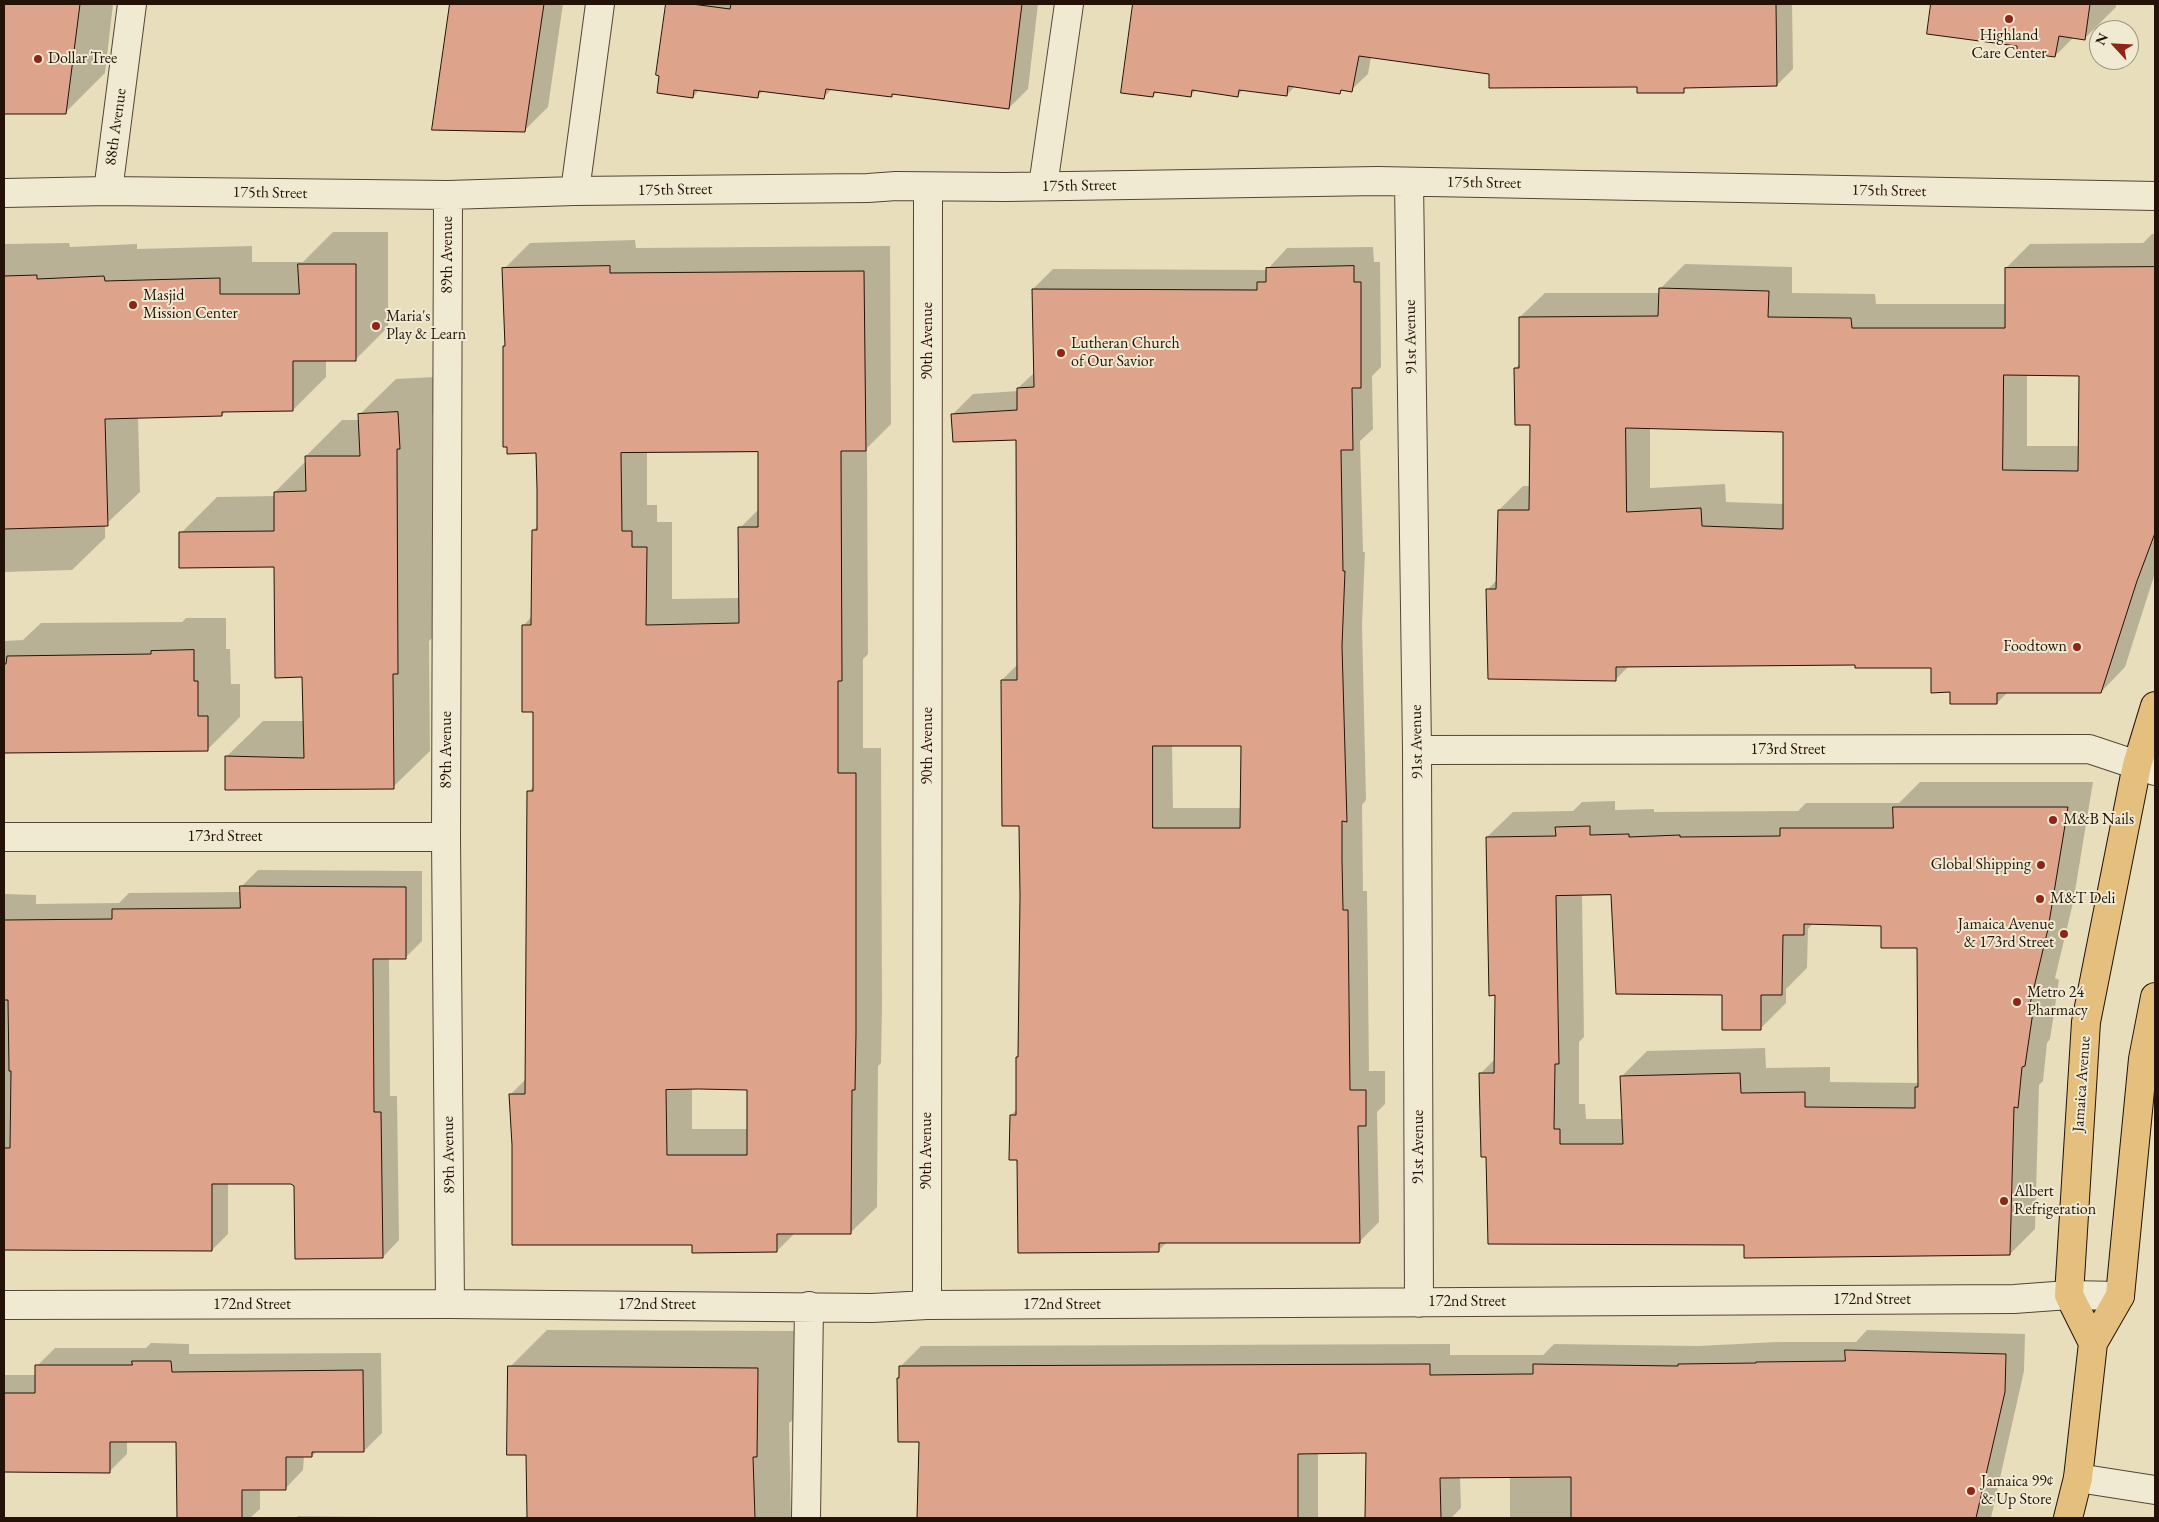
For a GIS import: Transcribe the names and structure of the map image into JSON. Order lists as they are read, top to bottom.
{
  "streets": {
    "main road": ["Jamaica Avenue"],
    "street": [
      "88th Avenue",
      "175th Street",
      "89th Avenue",
      "91st Avenue",
      "90th Avenue",
      "173rd Street",
      "172nd Street"
    ]
  },
  "crossings": [
    ["88th Avenue", "175th Street"],
    ["175th Street", "89th Avenue"],
    ["175th Street", "91st Avenue"],
    ["175th Street", "90th Avenue"],
    ["89th Avenue", "173rd Street"],
    ["89th Avenue", "172nd Street"],
    ["91st Avenue", "173rd Street"],
    ["91st Avenue", "172nd Street"],
    ["90th Avenue", "172nd Street"],
    ["173rd Street", "Jamaica Avenue"],
    ["Jamaica Avenue", "172nd Street"]
  ],
  "places": [
    "Highland Care Center",
    "Dollar Tree",
    "Masjid Mission Center",
    "Maria's Play & Learn",
    "Lutheran Church of Our Savior",
    "Foodtown",
    "M&B Nails",
    "Global Shipping",
    "M&T Deli",
    "Jamaica Avenue & 173rd Street",
    "Metro 24 Pharmacy",
    "Albert Refrigeration",
    "Jamaica 99¢ & Up Store"
  ],
  "north": "top left"
}
